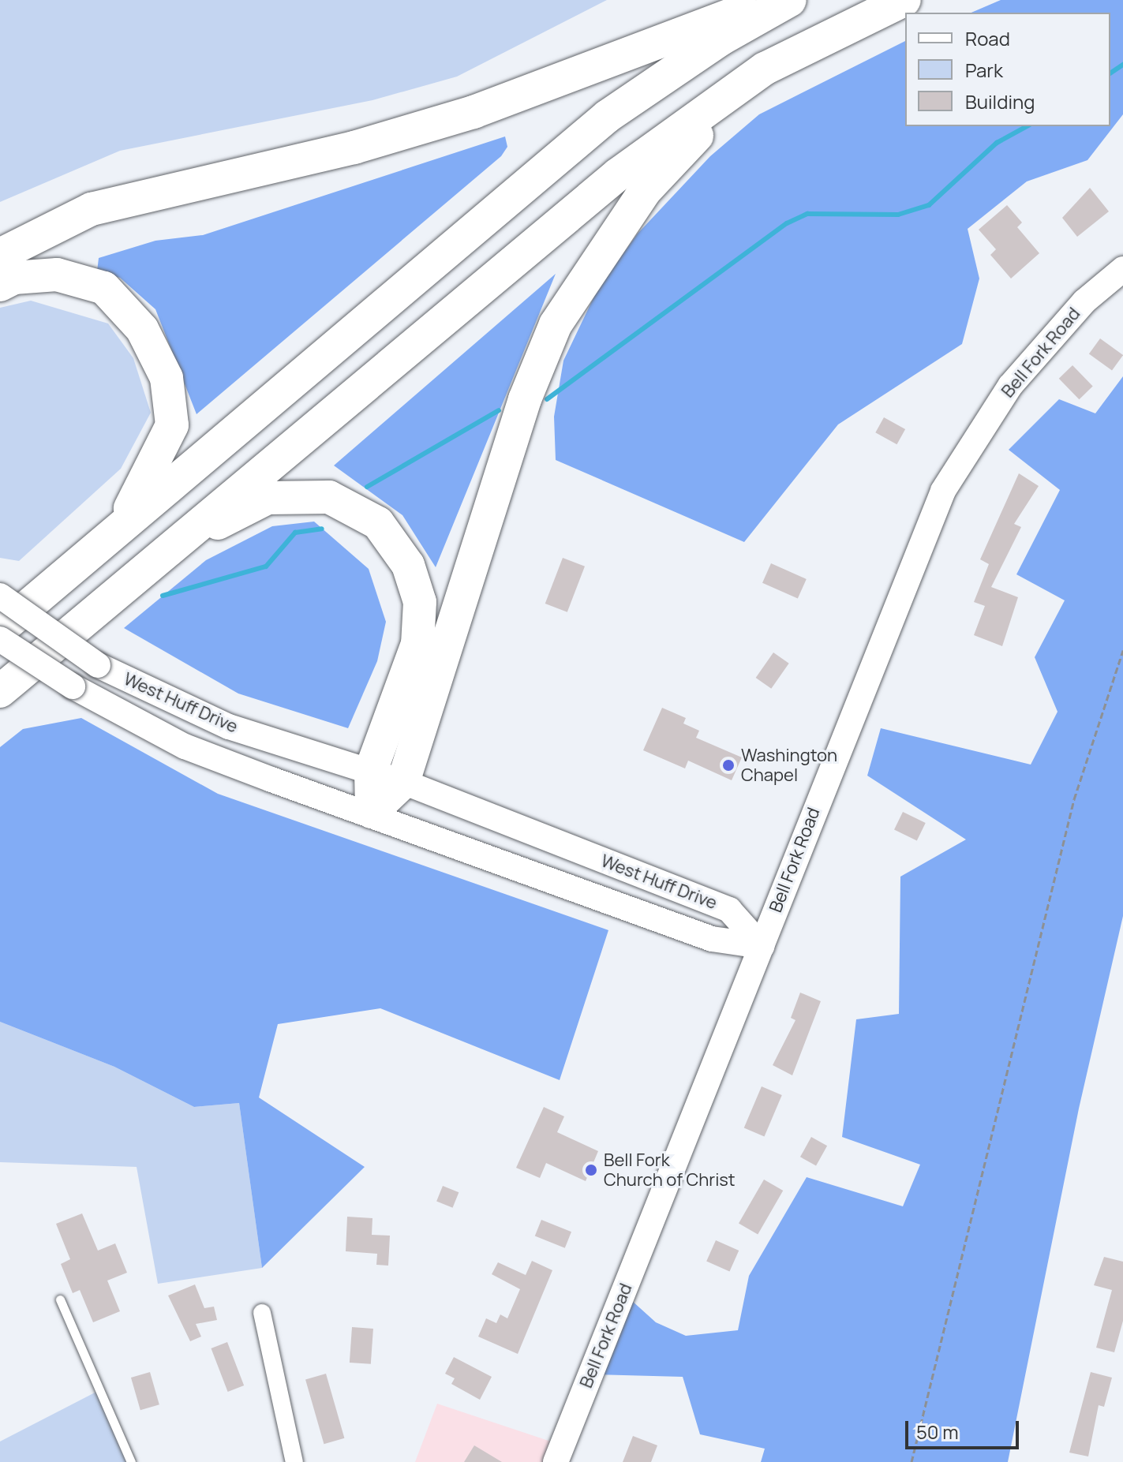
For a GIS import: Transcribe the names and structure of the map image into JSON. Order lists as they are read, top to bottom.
{
  "streets": {
    "main road": ["Bell Fork Road", "West Huff Drive"]
  },
  "crossings": [
    ["Bell Fork Road", "West Huff Drive"]
  ],
  "places": ["Washington Chapel", "Bell Fork Church of Christ"],
  "legend": ["Road", "Park", "Building"],
  "scale_bar": "50 m"
}
